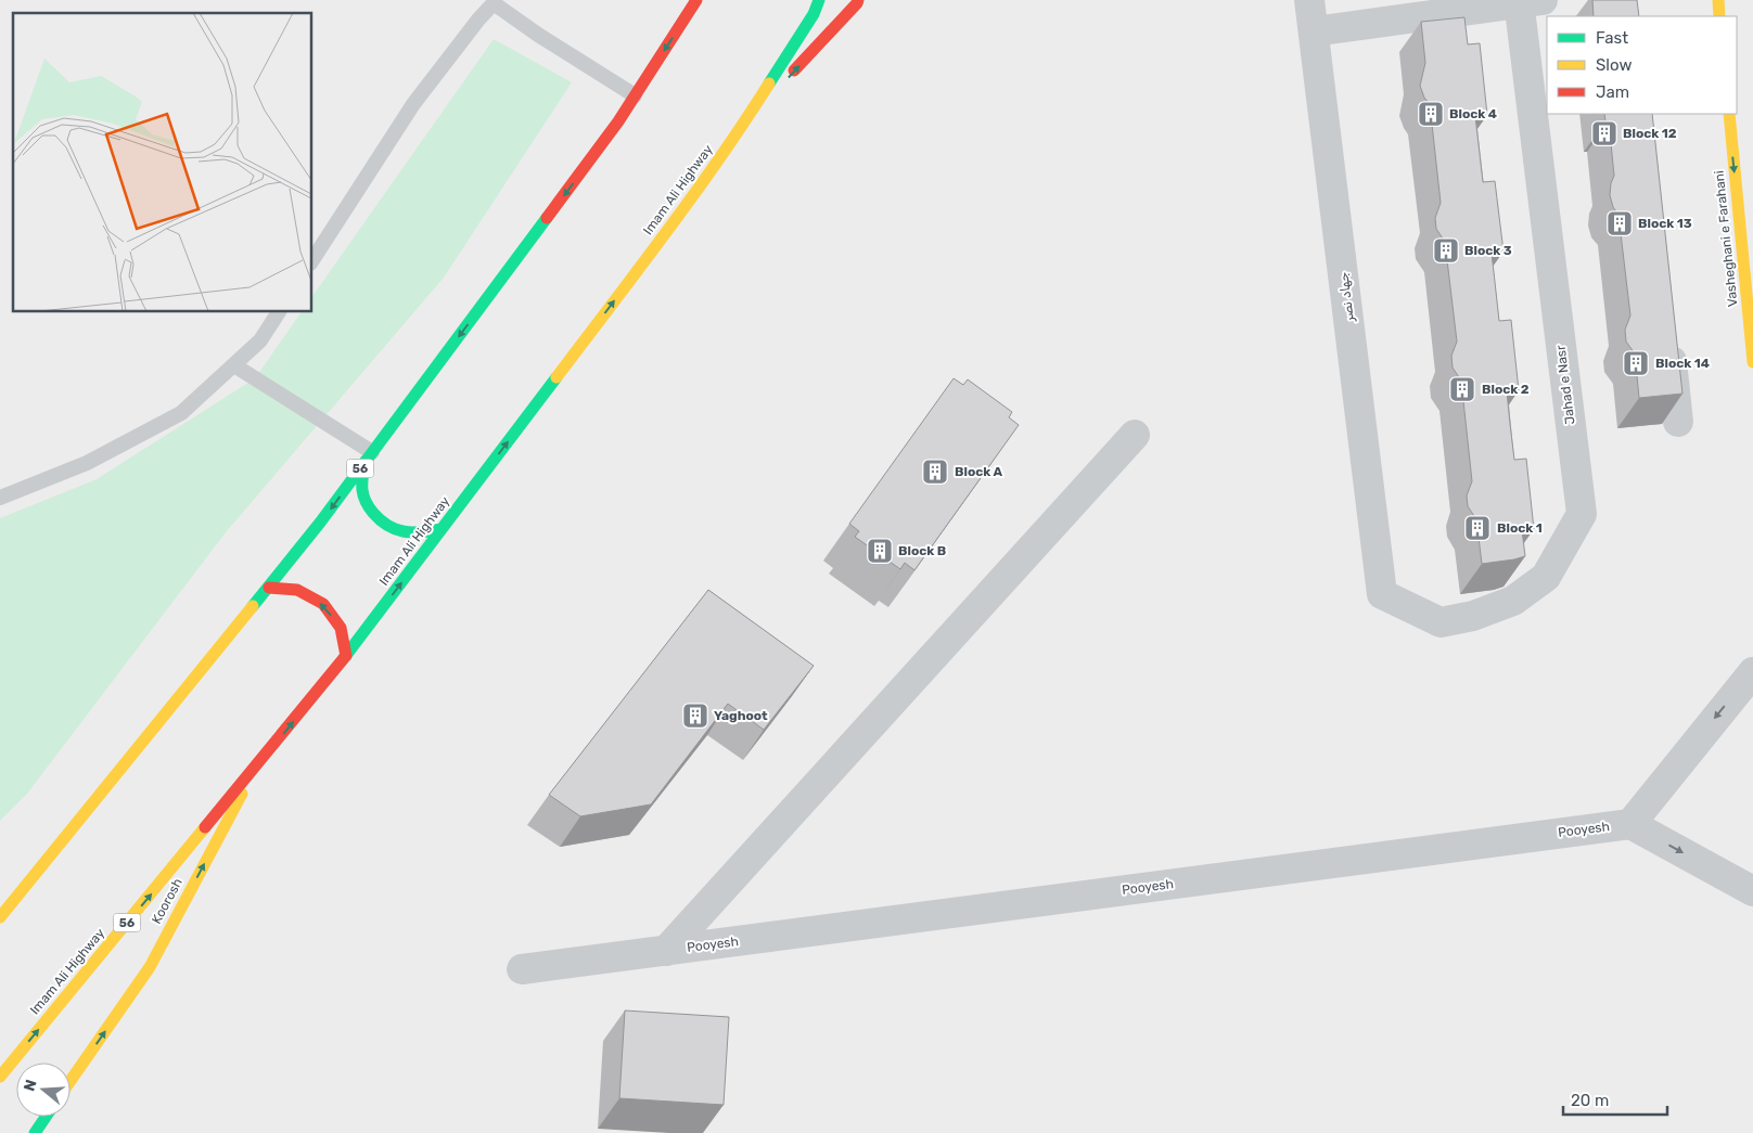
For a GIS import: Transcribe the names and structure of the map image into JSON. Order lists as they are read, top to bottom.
{
  "streets": {
    "main road": [
      "Imam Ali Highway",
      "Vasheghani e Farahani",
      "56",
      "Koorosh"
    ],
    "street": ["Jahad e Nasr", "Pooyesh"]
  },
  "crossings": [
    ["Imam Ali Highway", "Koorosh"]
  ],
  "one_way": ["Vasheghani e Farahani", "Koorosh"],
  "places": {
    "building": [
      "Block 4",
      "Block 12",
      "Block 13",
      "Block 3",
      "Block 14",
      "Block 2",
      "Block A",
      "Block 1",
      "Block B",
      "Yaghoot"
    ]
  },
  "legend": ["Fast", "Slow", "Jam"],
  "scale_bar": "20 m",
  "north": "left"
}
